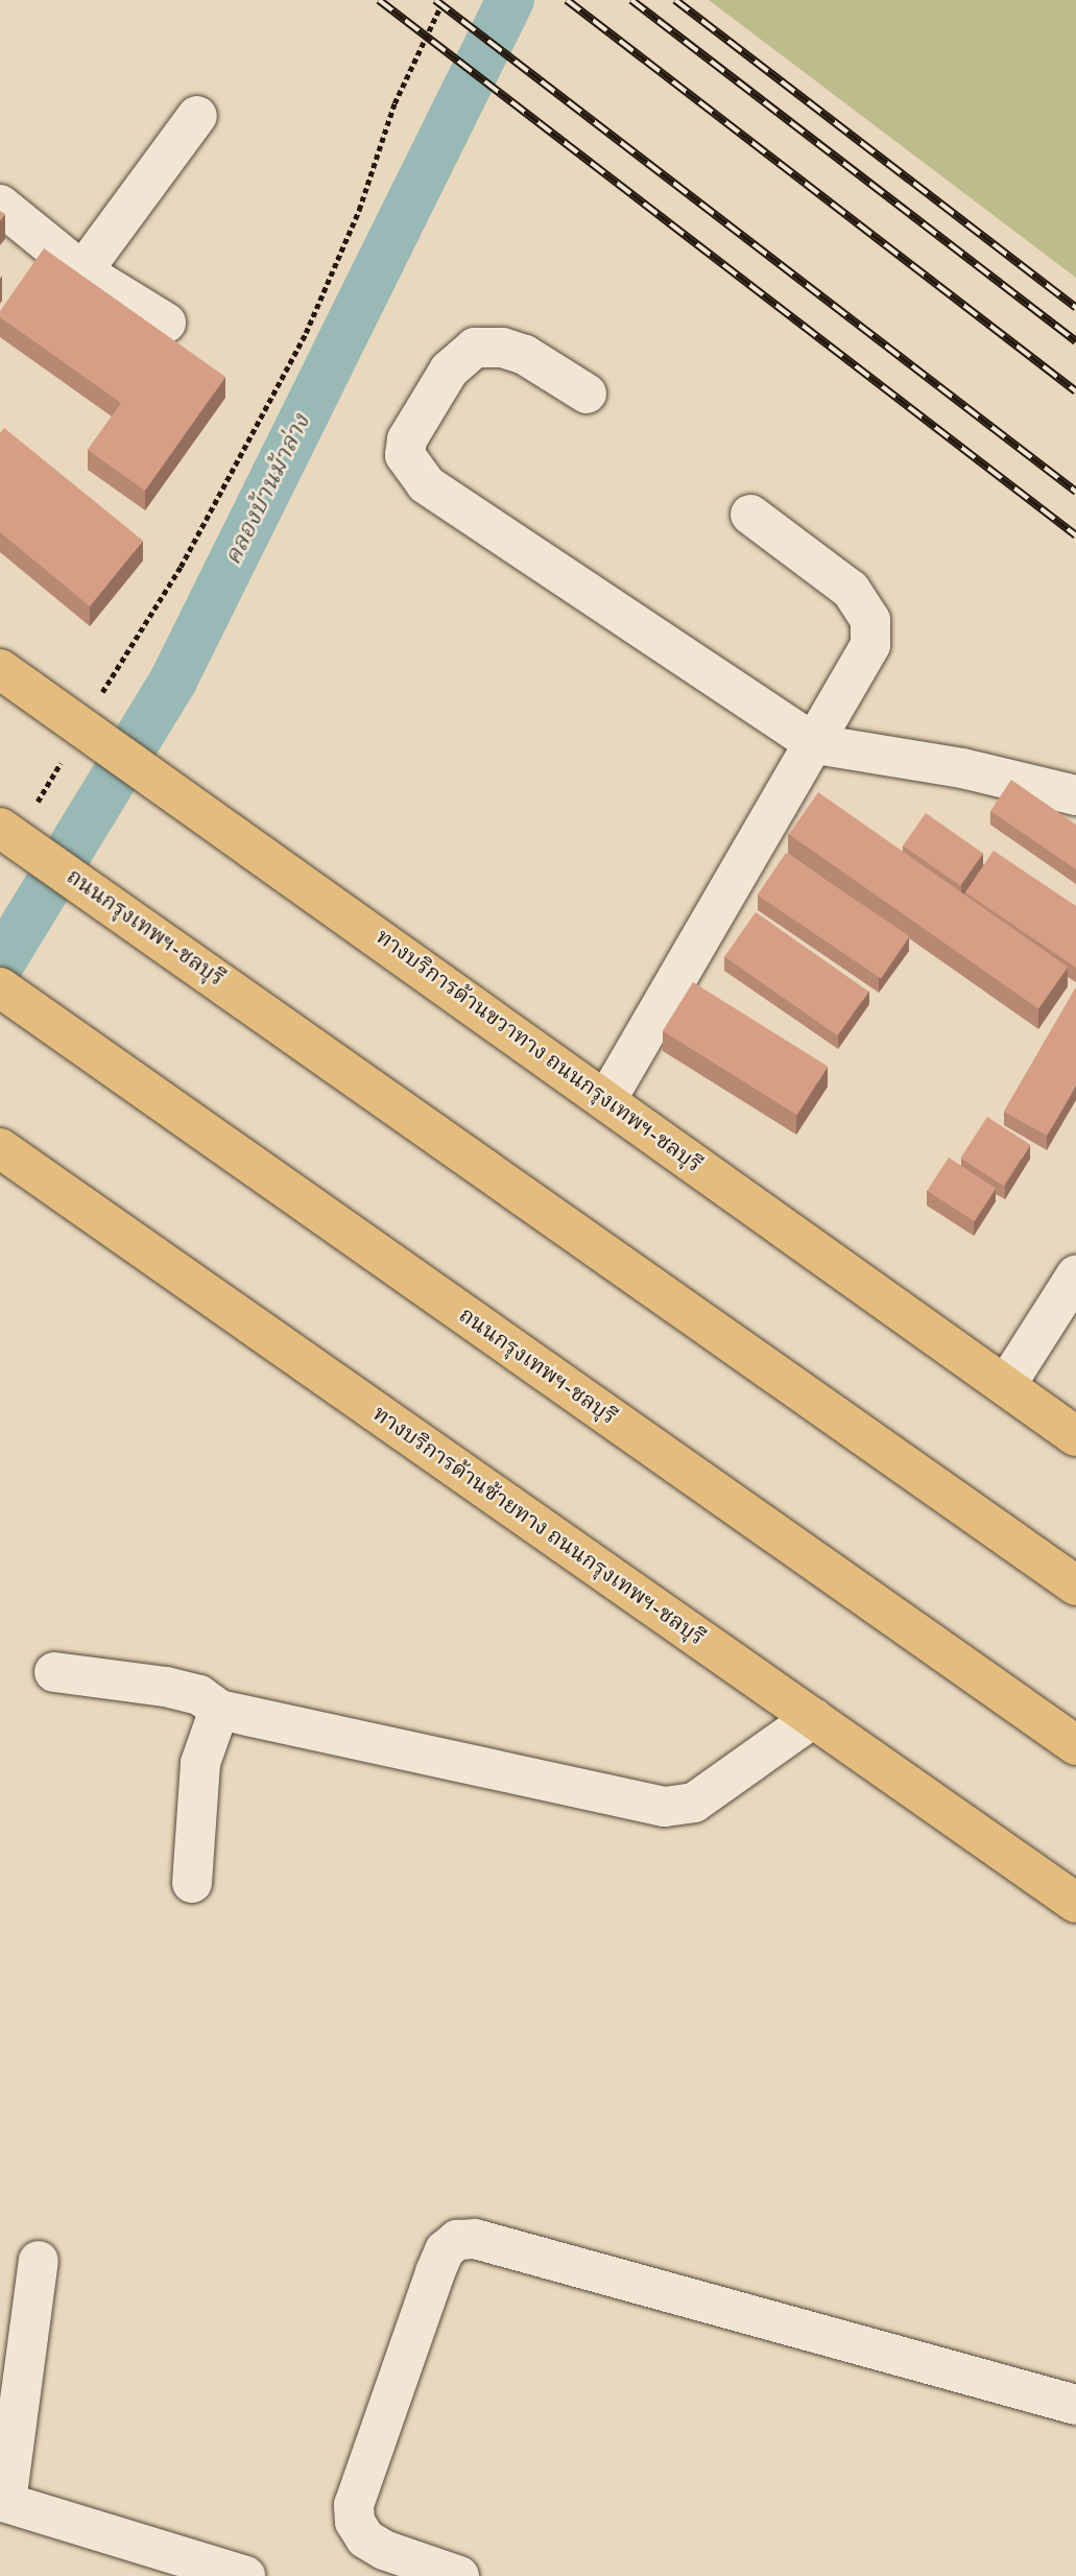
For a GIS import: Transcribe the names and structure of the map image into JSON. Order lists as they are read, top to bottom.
{
  "streets": {
    "main road": ["ถนนกรุงเทพฯ-ชลบุรี", "ทางบริการด้านขวาทาง ถนนกรุงเทพฯ-ชลบุรี", "ทางบริการด้านซ้ายทาง ถนนกรุงเทพฯ-ชลบุรี"]
  },
  "water": ["คลองบ้านม้าล่าง"]
}
